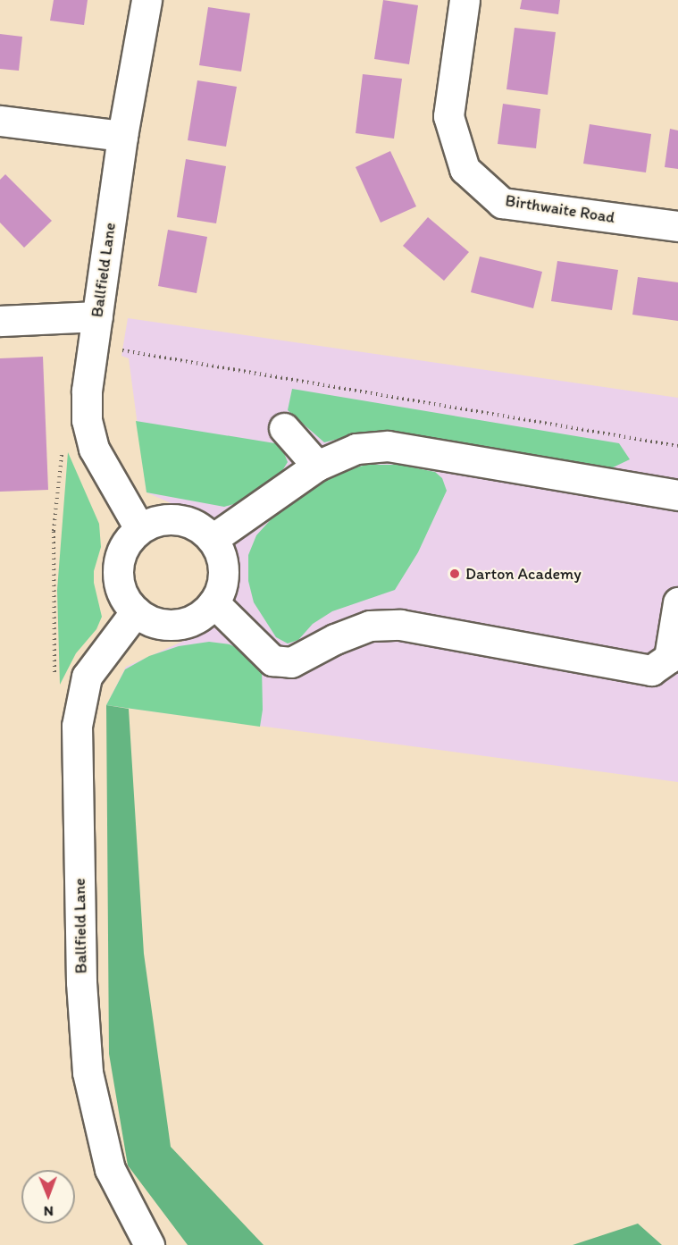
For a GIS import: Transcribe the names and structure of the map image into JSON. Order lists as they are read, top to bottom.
{
  "streets": {
    "street": ["Birthwaite Road", "Ballfield Lane"]
  },
  "places": ["Darton Academy"],
  "north": "bottom"
}
